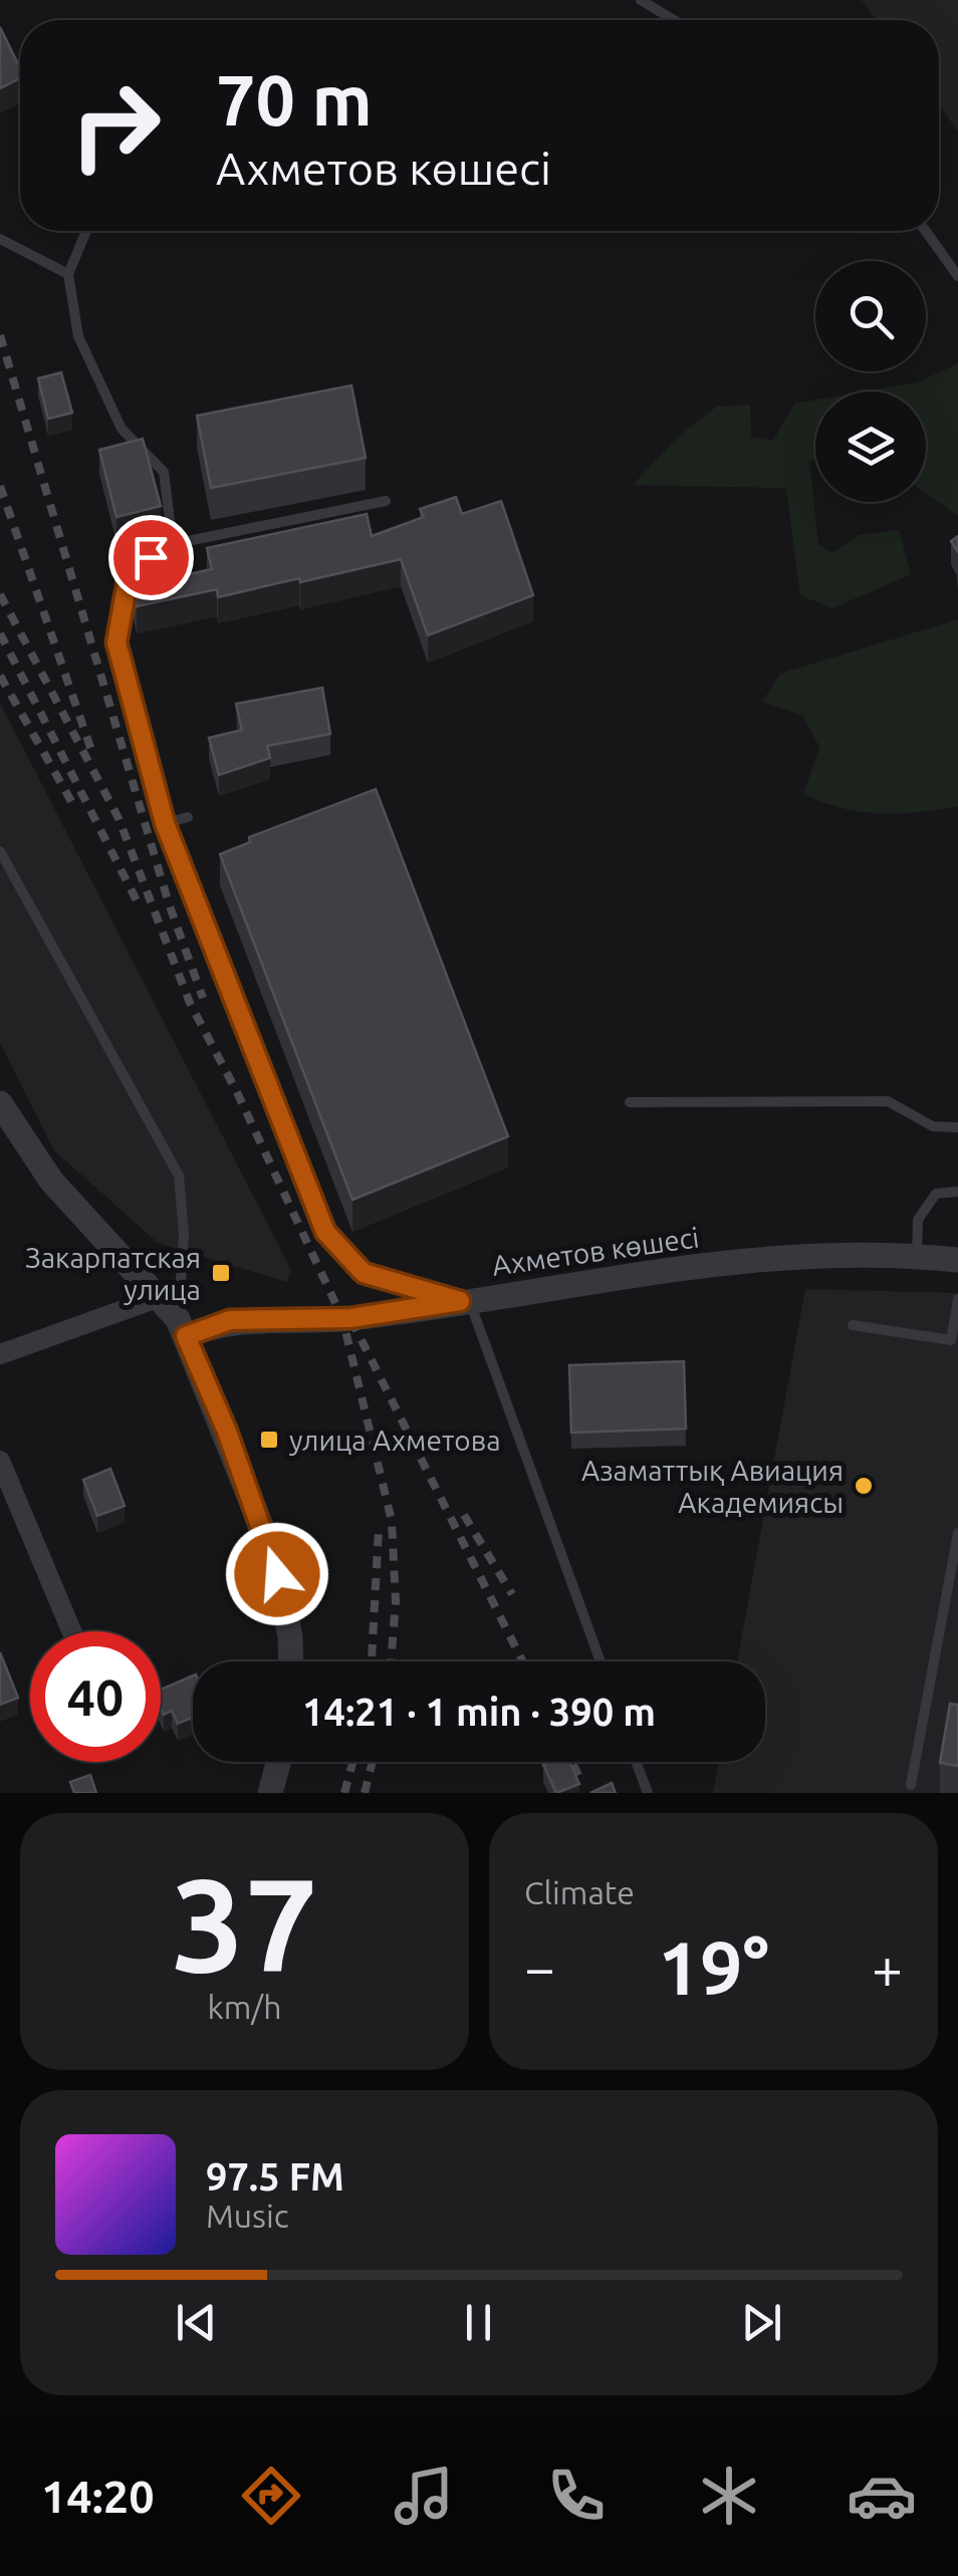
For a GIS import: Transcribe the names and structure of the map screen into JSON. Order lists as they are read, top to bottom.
{
  "streets": {
    "street": ["Ахметов көшесі"]
  },
  "places": {
    "transit": ["Закарпатская улица", "улица Ахметова"],
    "other": ["Азаматтық Авиация Академиясы"]
  },
  "page": {
    "turn": ["70 m", "Ахметов көшесі"],
    "limit": "40",
    "trip": "14:21 · 1 min · 390 m",
    "tile": [
      ["37", "km/h"],
      "Climate"
    ],
    "heat": ["−", "19°", "+"],
    "song": ["97.5 FM", "Music"],
    "tabs": "14:20"
  }
}
